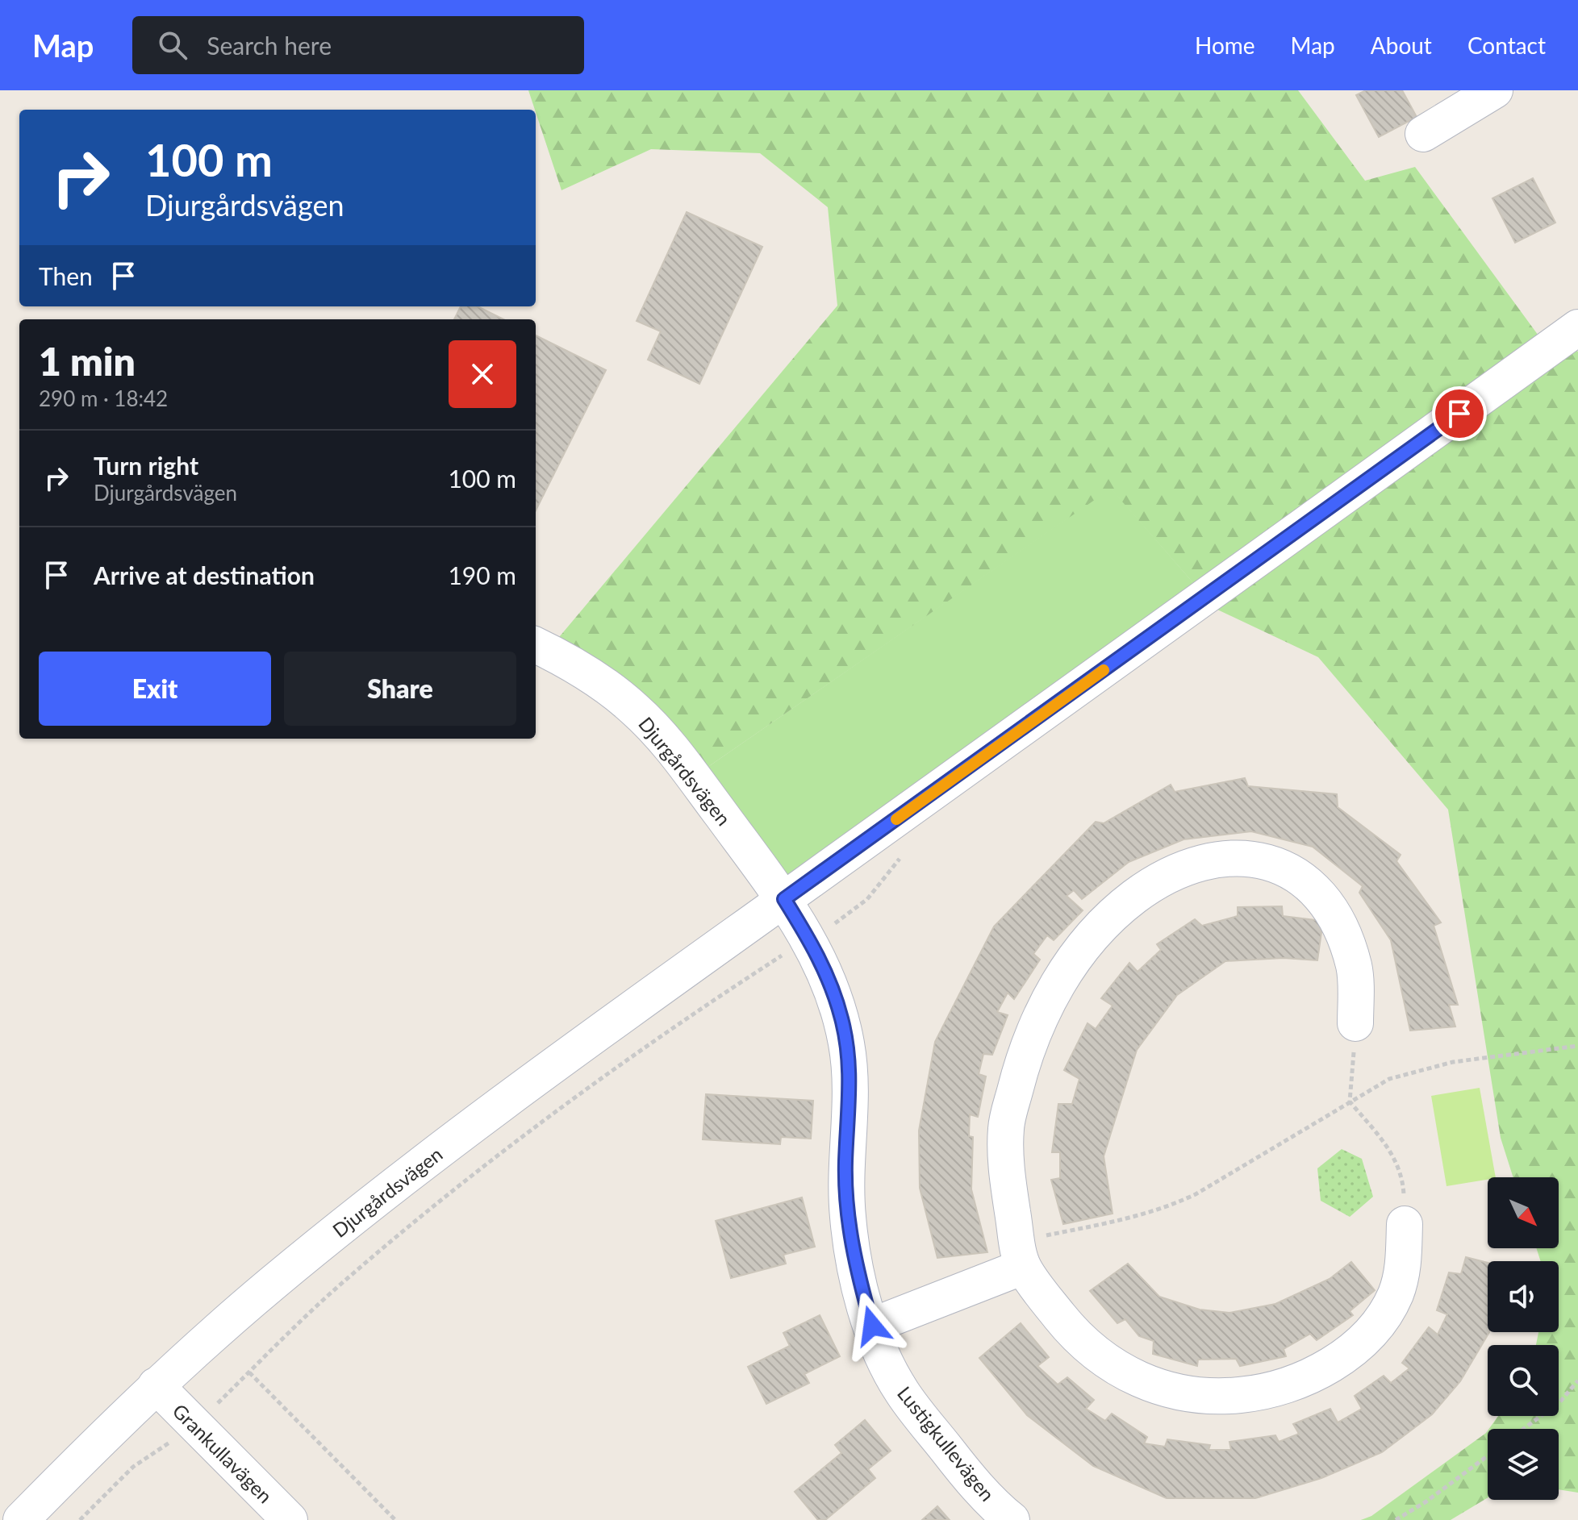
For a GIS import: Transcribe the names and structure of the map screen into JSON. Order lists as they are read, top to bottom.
{
  "streets": {
    "street": ["Djurgårdsvägen", "Lustigkullevägen", "Grankullavägen"]
  },
  "crossings": [
    ["Djurgårdsvägen", "Lustigkullevägen"],
    ["Djurgårdsvägen", "Grankullavägen"]
  ],
  "north": "bottom right",
  "page": {
    "header": "Map",
    "search": "Search here",
    "nav": [
      "Home",
      "Map",
      "About",
      "Contact"
    ],
    "turn": ["100 m", "Djurgårdsvägen"],
    "then": "Then",
    "heading": ["1 min", "290 m · 18:42"],
    "list": [
      {
        "name": "Turn right",
        "note": "Djurgårdsvägen",
        "value": "100 m"
      },
      {
        "name": "Arrive at destination",
        "value": "190 m"
      }
    ],
    "buttons": ["Exit", "Share"]
  }
}
